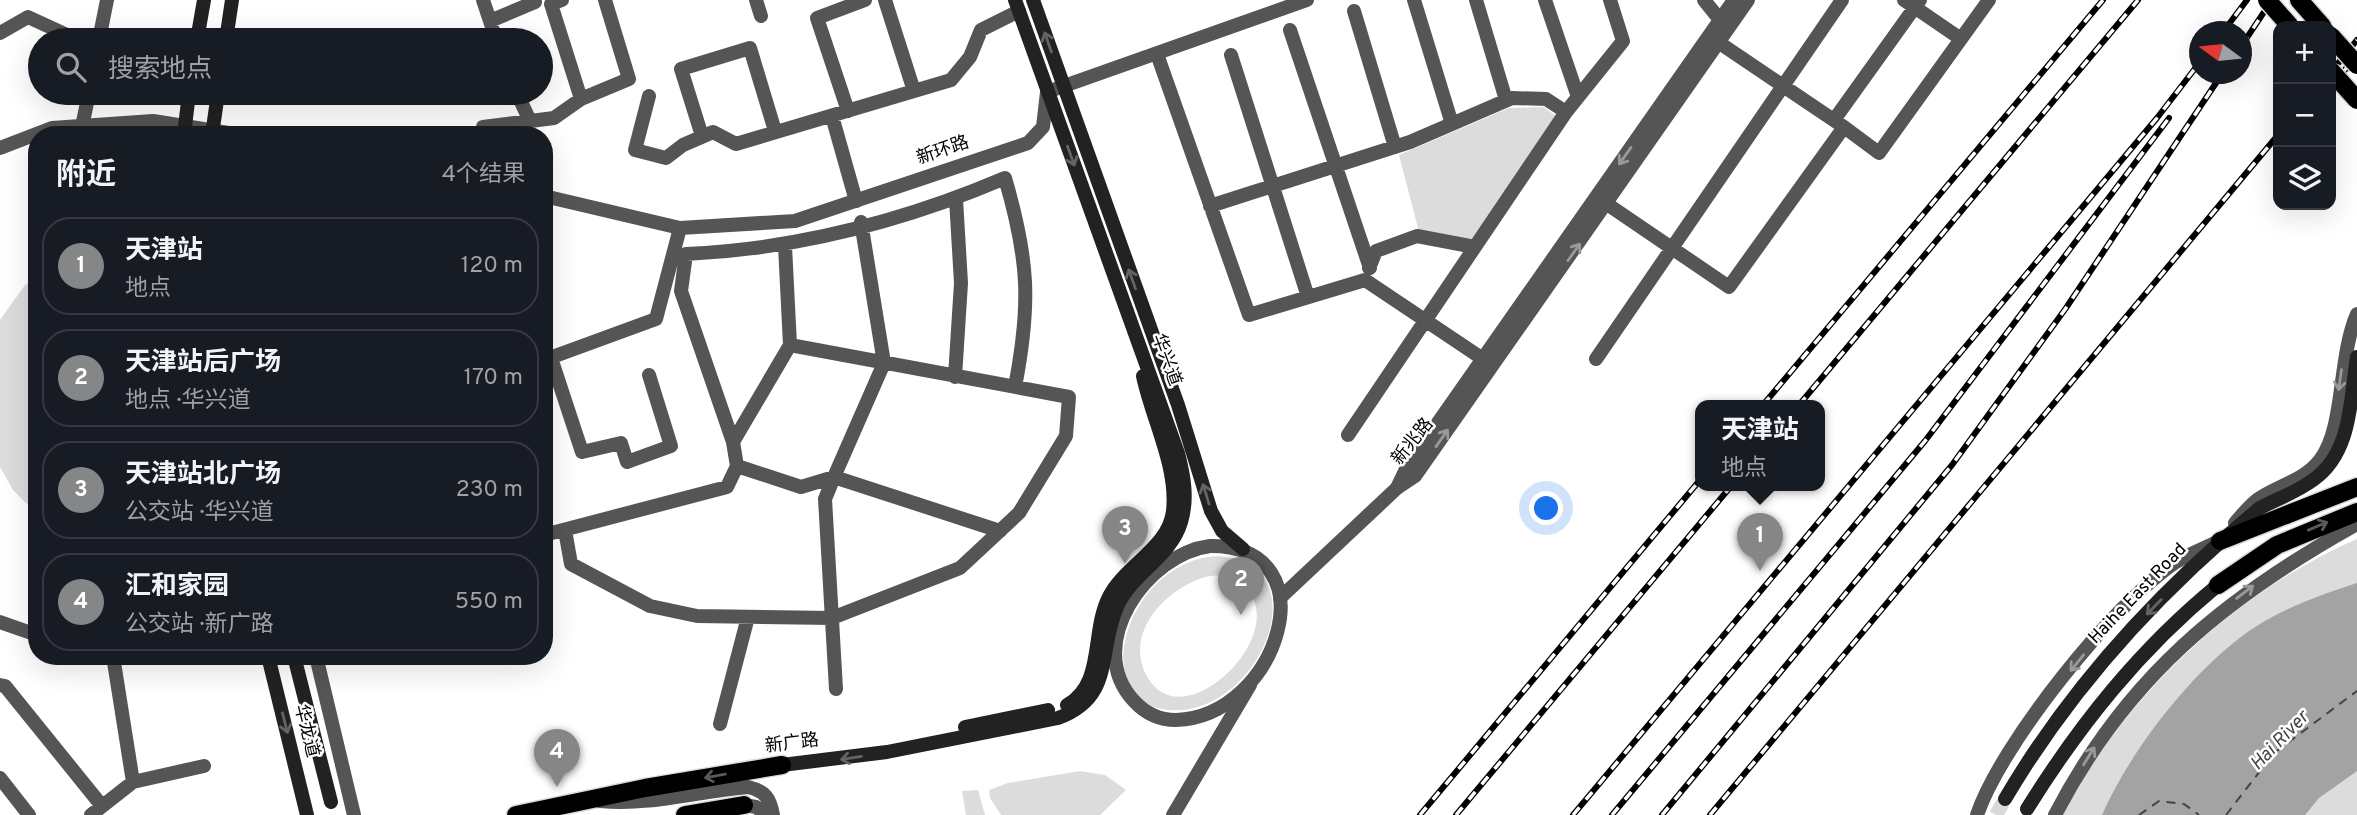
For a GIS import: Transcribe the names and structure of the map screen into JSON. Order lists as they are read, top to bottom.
{
  "streets": {
    "main road": [
      "华兴道",
      "Haihe East Road",
      "华龙道",
      "新广路"
    ],
    "street": ["新环路", "新兆路"]
  },
  "crossings": [
    ["新环路", "华兴道"],
    ["华兴道", "新广路"]
  ],
  "one_way": ["新广路"],
  "water": ["Hai River"],
  "north": "left",
  "page": {
    "map_buttons": ["+", "−"],
    "search": "搜索地点",
    "heading": ["附近", "4个结果"],
    "list": [
      {
        "mark": "1",
        "name": "天津站",
        "note": "地点",
        "value": "120 m"
      },
      {
        "mark": "2",
        "name": "天津站后广场",
        "note": "地点 · 华兴道",
        "value": "170 m"
      },
      {
        "mark": "3",
        "name": "天津站北广场",
        "note": "公交站 · 华兴道",
        "value": "230 m"
      },
      {
        "mark": "4",
        "name": "汇和家园",
        "note": "公交站 · 新广路",
        "value": "550 m"
      }
    ],
    "popup": ["天津站", "地点"],
    "pins": [
      "3",
      "1",
      "2",
      "4"
    ]
  }
}
